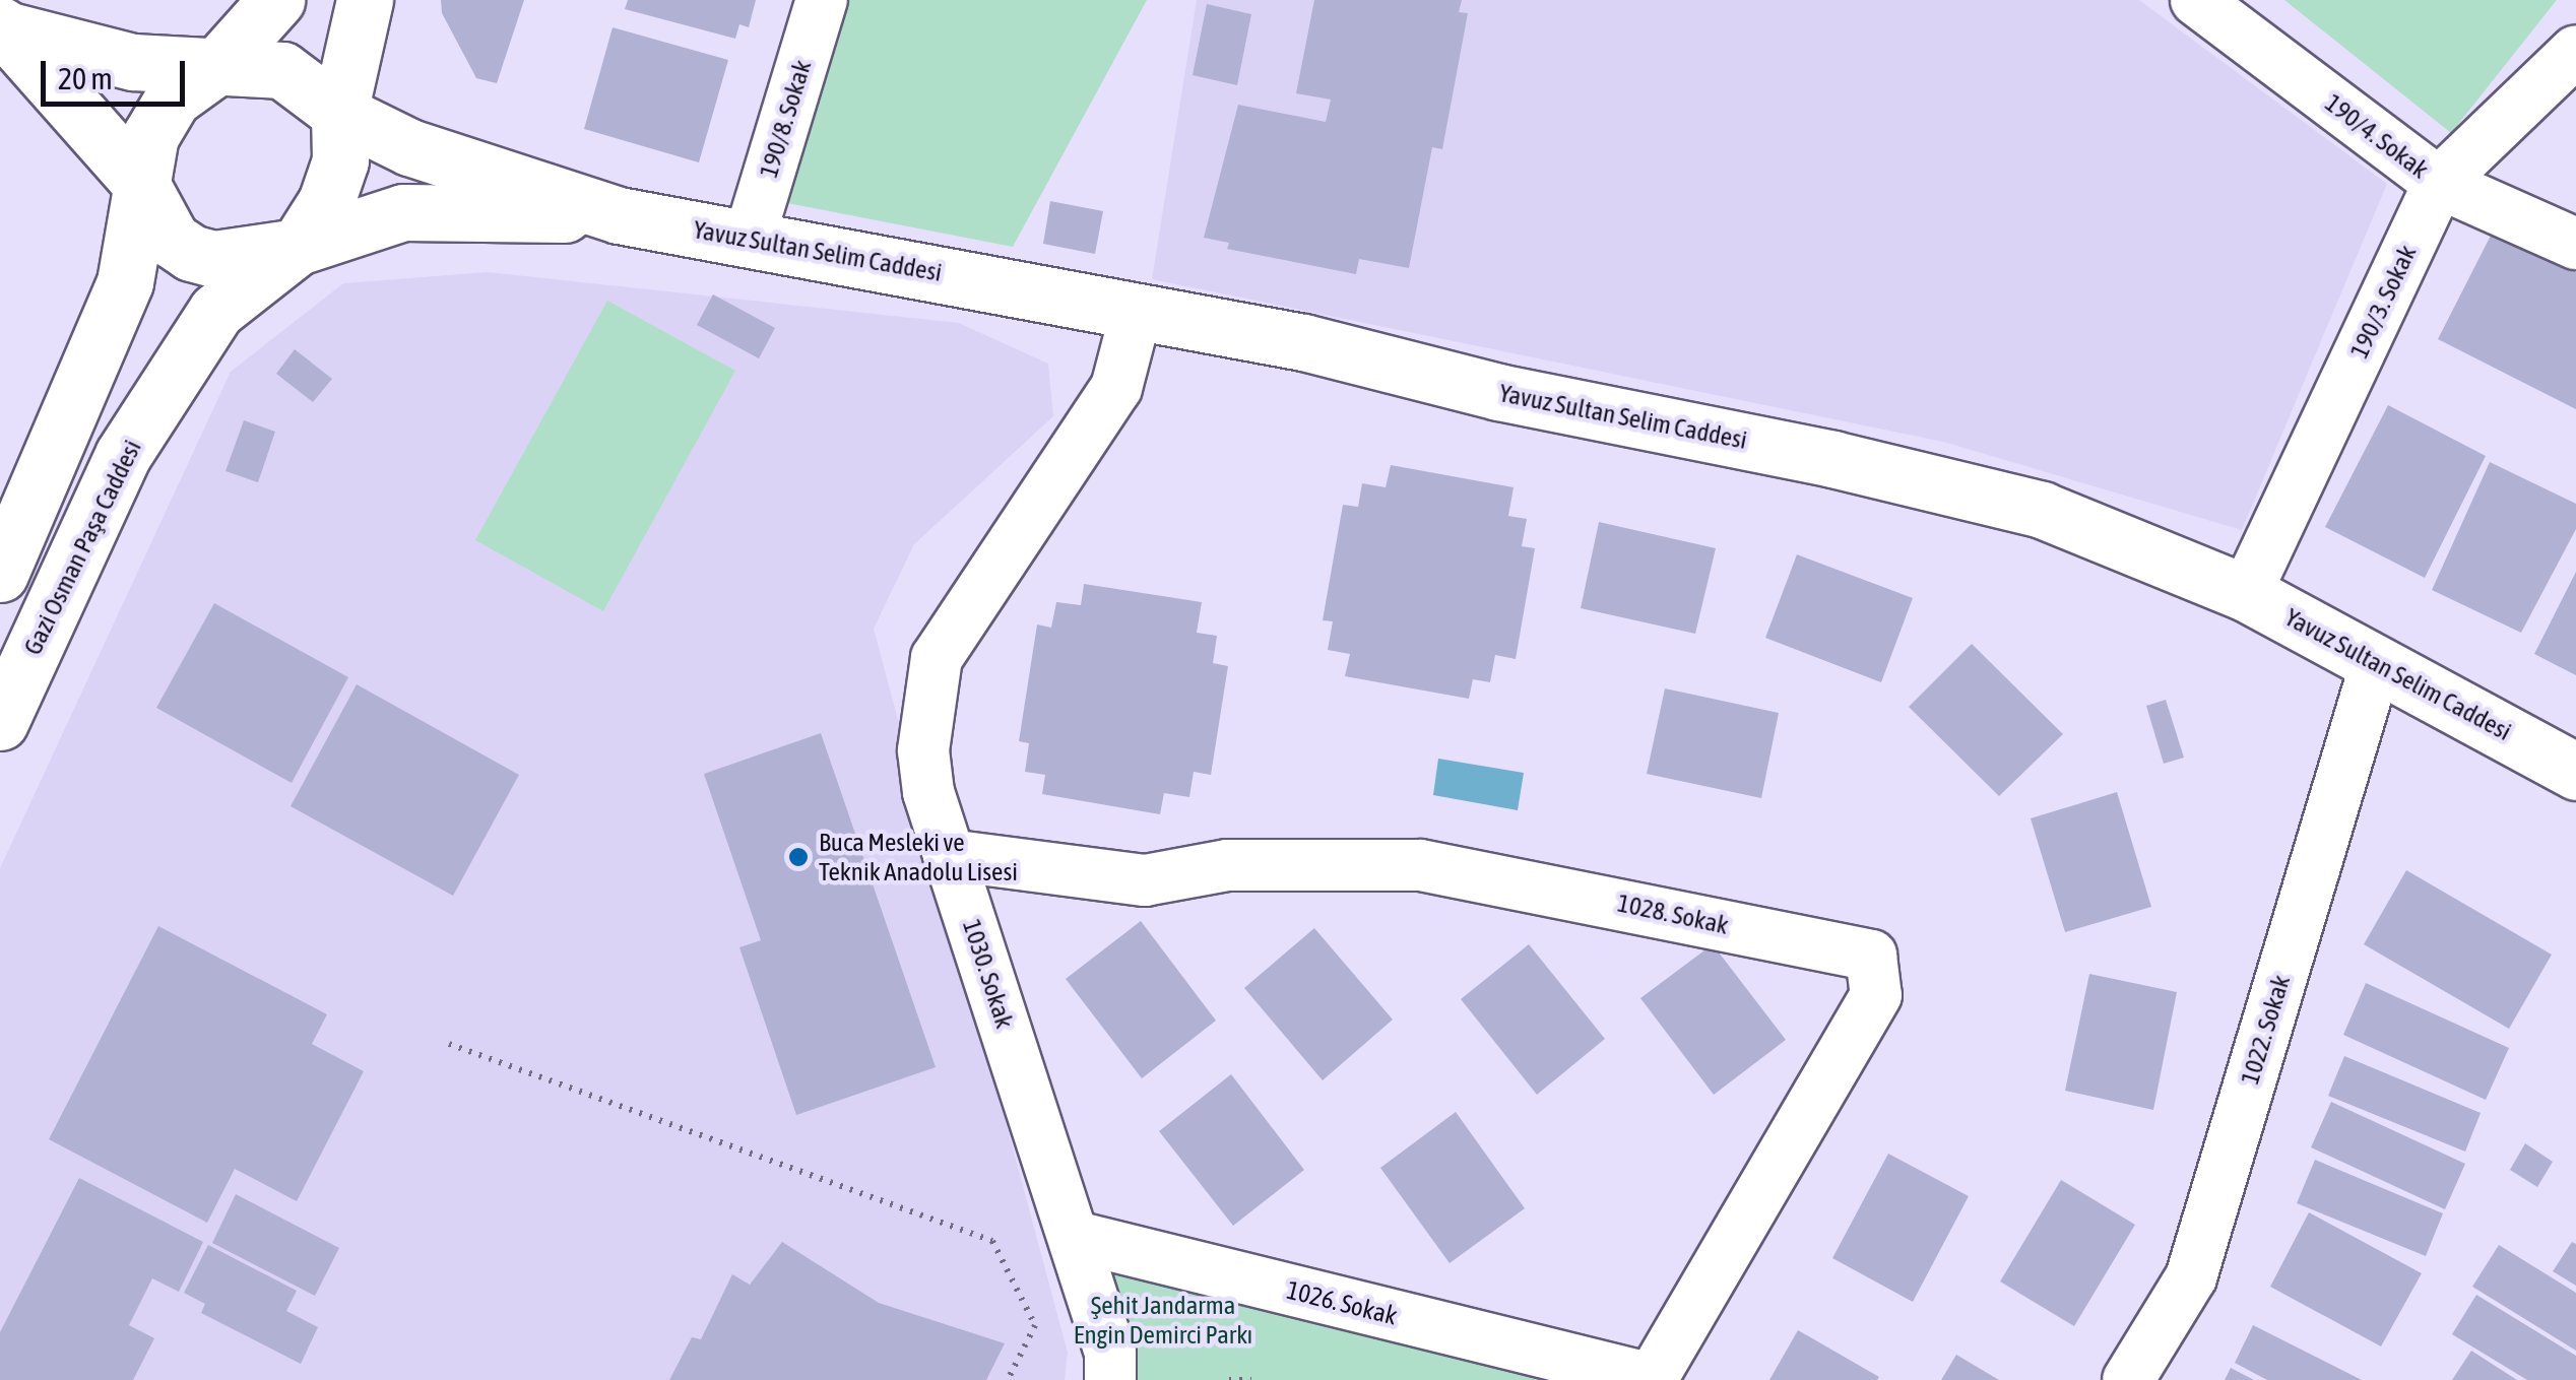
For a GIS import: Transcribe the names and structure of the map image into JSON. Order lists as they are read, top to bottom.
{
  "streets": {
    "main road": ["Yavuz Sultan Selim Caddesi", "Gazi Osman Paşa Caddesi"],
    "street": [
      "190/8. Sokak",
      "190/4. Sokak",
      "190/3. Sokak",
      "1028. Sokak",
      "1030. Sokak",
      "1022. Sokak",
      "1026. Sokak"
    ]
  },
  "crossings": [
    ["190/8. Sokak", "Yavuz Sultan Selim Caddesi"],
    ["190/4. Sokak", "190/3. Sokak"],
    ["Yavuz Sultan Selim Caddesi", "190/3. Sokak"],
    ["Yavuz Sultan Selim Caddesi", "Gazi Osman Paşa Caddesi"],
    ["Yavuz Sultan Selim Caddesi", "1030. Sokak"],
    ["Yavuz Sultan Selim Caddesi", "1022. Sokak"],
    ["1028. Sokak", "1030. Sokak"],
    ["1028. Sokak", "1026. Sokak"],
    ["1030. Sokak", "1026. Sokak"]
  ],
  "parks": ["Şehit Jandarma Engin Demirci Parkı"],
  "places": ["Buca Mesleki ve Teknik Anadolu Lisesi"],
  "scale_bar": "20 m"
}
